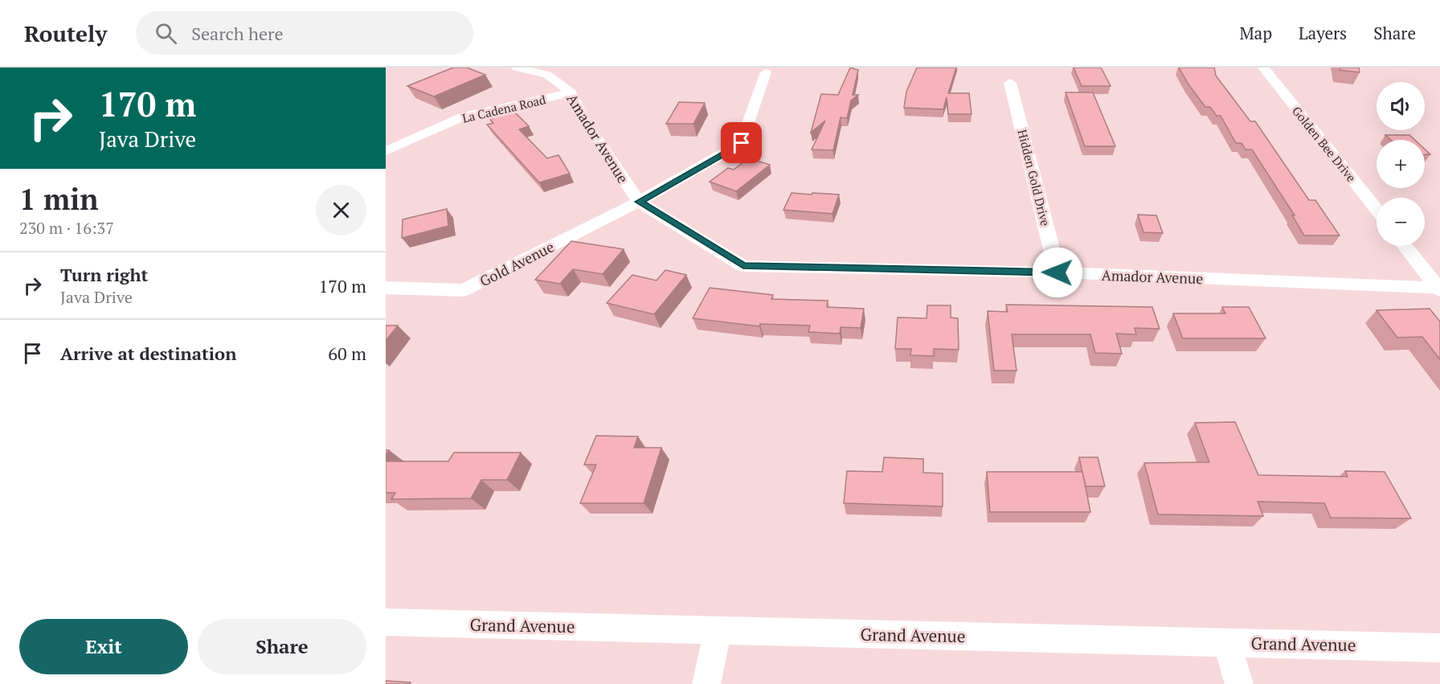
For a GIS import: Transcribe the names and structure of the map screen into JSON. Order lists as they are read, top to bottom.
{
  "streets": {
    "street": [
      "La Cadena Road",
      "Amador Avenue",
      "Golden Bee Drive",
      "Hidden Gold Drive",
      "Gold Avenue",
      "Grand Avenue"
    ]
  },
  "crossings": [
    ["La Cadena Road", "Amador Avenue"],
    ["Amador Avenue", "Hidden Gold Drive"],
    ["Amador Avenue", "Gold Avenue"]
  ],
  "page": {
    "header": "Routely",
    "search": "Search here",
    "nav": ["Map", "Layers", "Share"],
    "turn": ["170 m", "Java Drive"],
    "map_buttons": ["+", "−"],
    "heading": ["1 min", "230 m · 16:37"],
    "list": [
      {
        "name": "Turn right",
        "note": "Java Drive",
        "value": "170 m"
      },
      {
        "name": "Arrive at destination",
        "value": "60 m"
      }
    ],
    "buttons": ["Exit", "Share"]
  }
}
